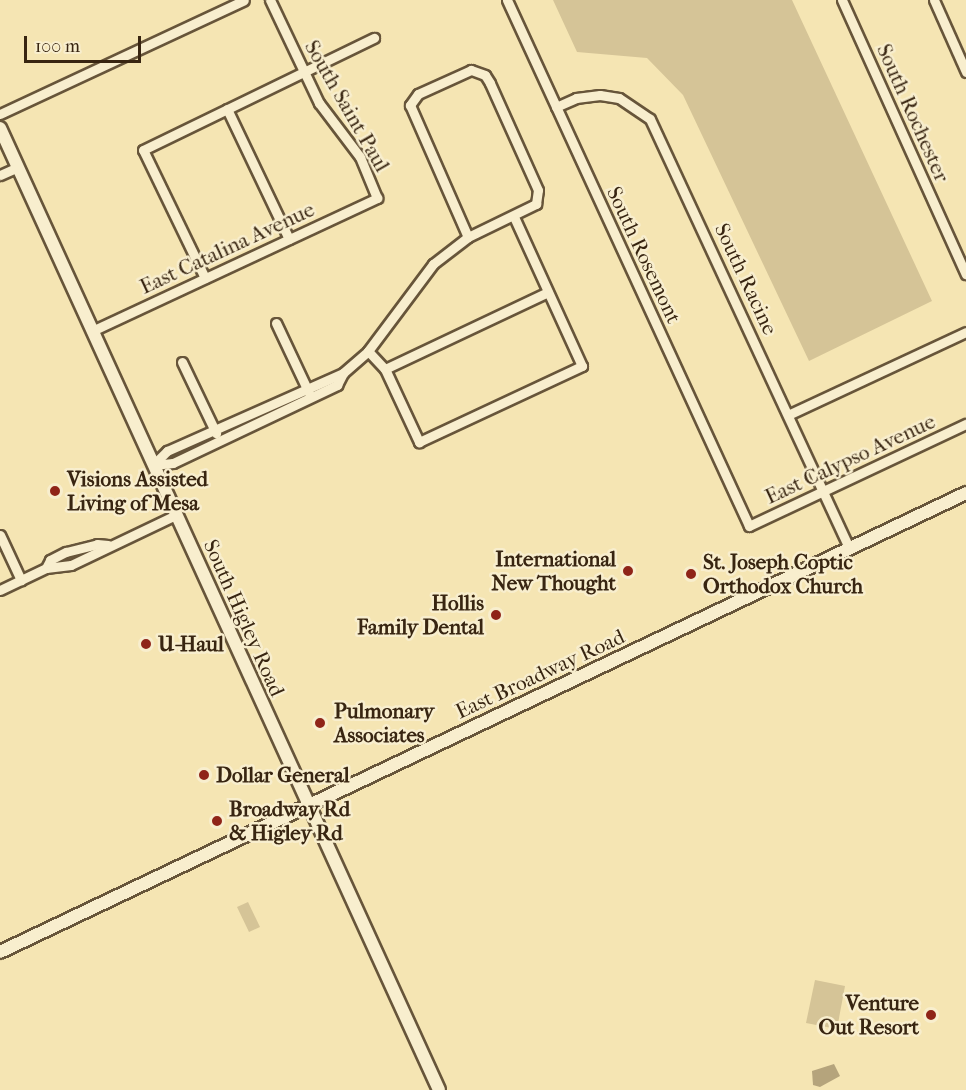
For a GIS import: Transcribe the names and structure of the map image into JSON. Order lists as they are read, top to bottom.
{
  "streets": {
    "main road": ["South Higley Road", "East Broadway Road"],
    "street": [
      "South Saint Paul",
      "South Rochester",
      "East Catalina Avenue",
      "South Rosemont",
      "South Racine",
      "East Calypso Avenue"
    ]
  },
  "crossings": [
    ["South Saint Paul", "East Catalina Avenue"],
    ["East Catalina Avenue", "South Higley Road"],
    ["South Rosemont", "South Racine"],
    ["South Rosemont", "East Calypso Avenue"],
    ["South Racine", "East Calypso Avenue"],
    ["South Racine", "East Broadway Road"],
    ["South Higley Road", "East Broadway Road"]
  ],
  "places": [
    "Visions Assisted Living of Mesa",
    "International New Thought",
    "St. Joseph Coptic Orthodox Church",
    "Hollis Family Dental",
    "U-Haul",
    "Pulmonary Associates",
    "Dollar General",
    "Broadway Rd & Higley Rd",
    "Venture Out Resort"
  ],
  "scale_bar": "100 m"
}
